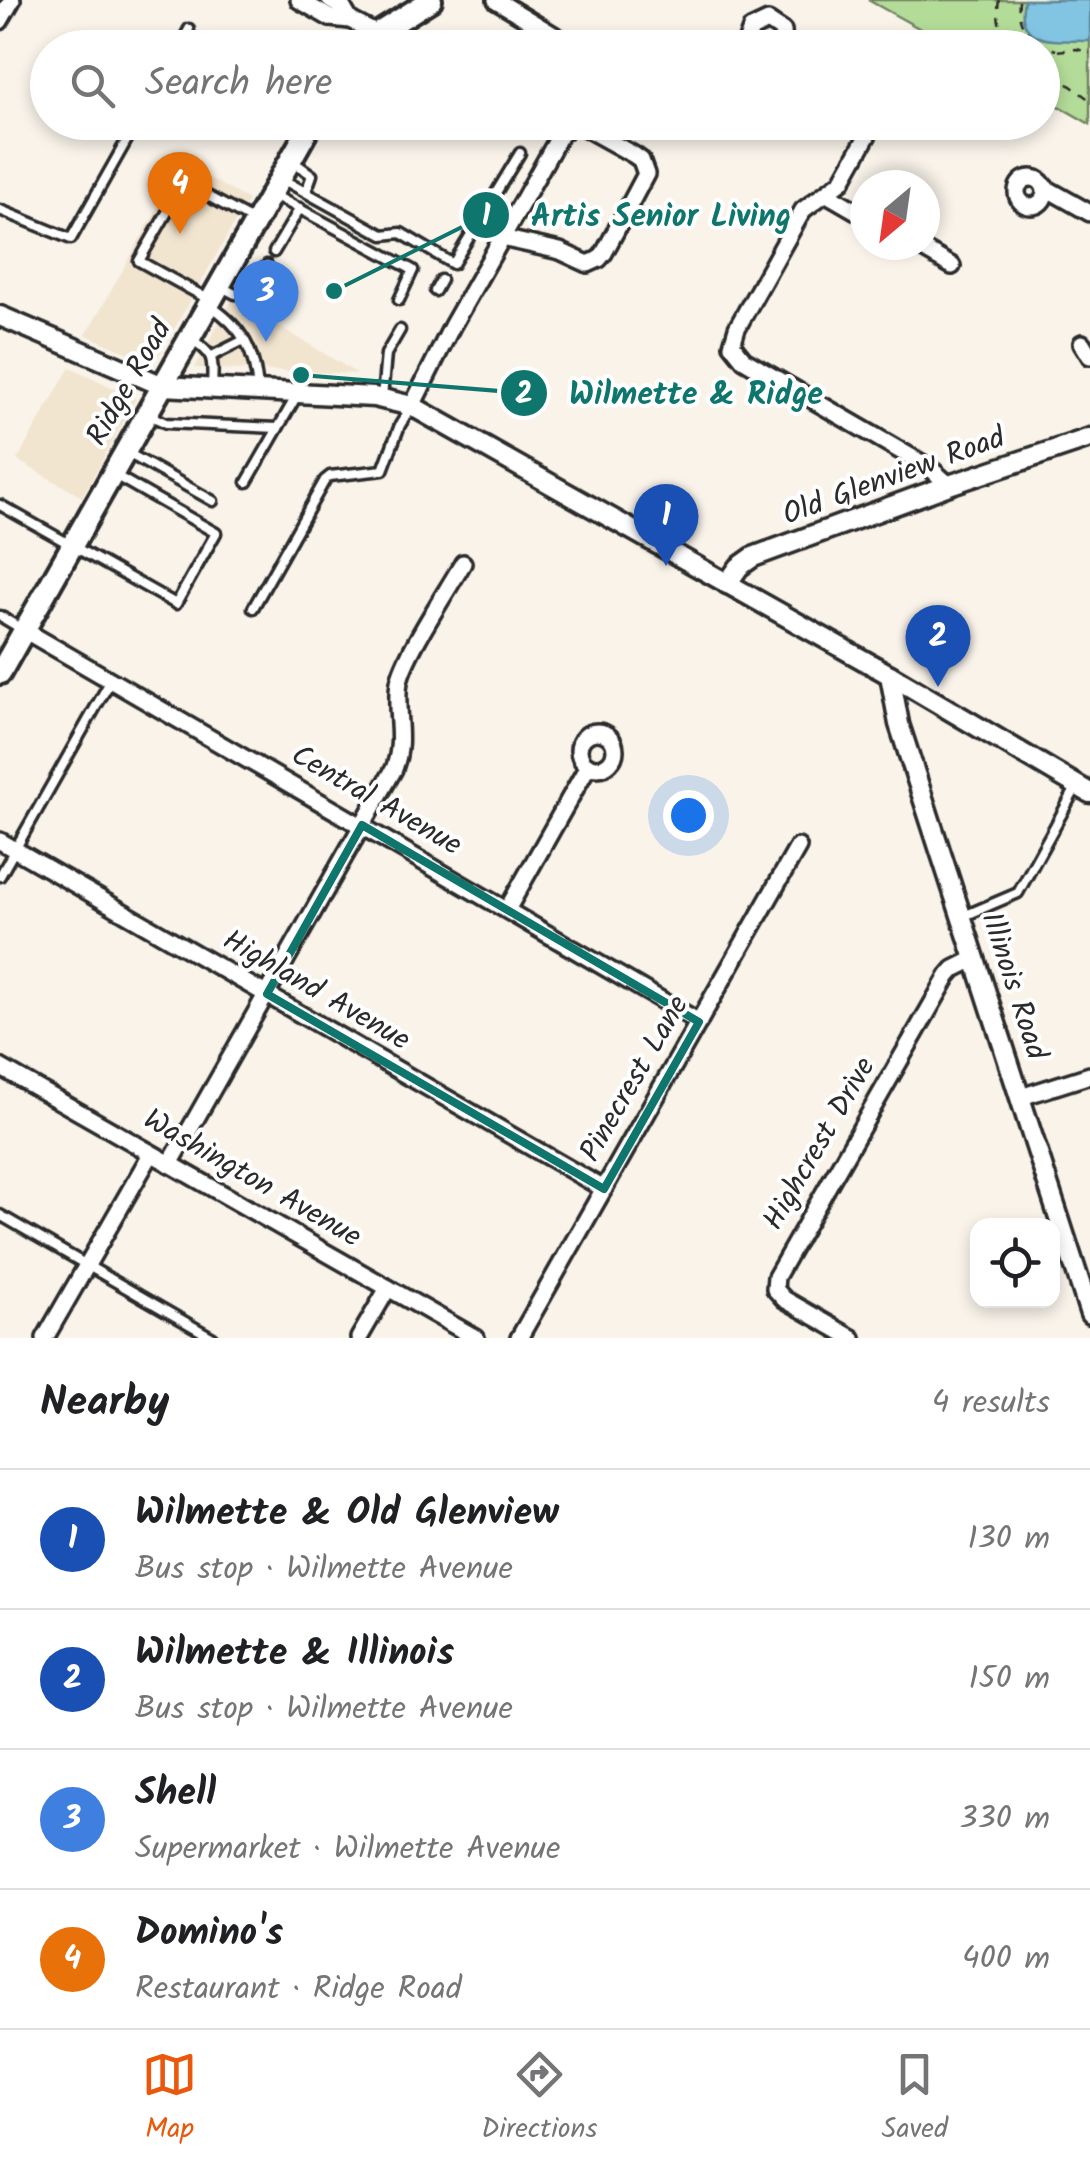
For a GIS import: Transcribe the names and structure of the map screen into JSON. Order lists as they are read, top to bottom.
{
  "streets": {
    "main road": ["Ridge Road"],
    "street": [
      "Old Glenview Road",
      "Central Avenue",
      "Illinois Road",
      "Highland Avenue",
      "Pinecrest Lane",
      "Highcrest Drive",
      "Washington Avenue"
    ]
  },
  "crossings": [
    ["Ridge Road", "Central Avenue"],
    ["Central Avenue", "Pinecrest Lane"],
    ["Illinois Road", "Highcrest Drive"],
    ["Highland Avenue", "Pinecrest Lane"]
  ],
  "places": ["Artis Senior Living", "Wilmette & Ridge"],
  "north": "bottom left",
  "page": {
    "search": "Search here",
    "pins": [
      "4",
      "3",
      "1",
      "2"
    ],
    "heading": ["Nearby", "4 results"],
    "list": [
      {
        "mark": "1",
        "name": "Wilmette & Old Glenview",
        "note": "Bus stop · Wilmette Avenue",
        "value": "130 m"
      },
      {
        "mark": "2",
        "name": "Wilmette & Illinois",
        "note": "Bus stop · Wilmette Avenue",
        "value": "150 m"
      },
      {
        "mark": "3",
        "name": "Shell",
        "note": "Supermarket · Wilmette Avenue",
        "value": "330 m"
      },
      {
        "mark": "4",
        "name": "Domino's",
        "note": "Restaurant · Ridge Road",
        "value": "400 m"
      }
    ],
    "nav": ["Map", "Directions", "Saved"]
  }
}
